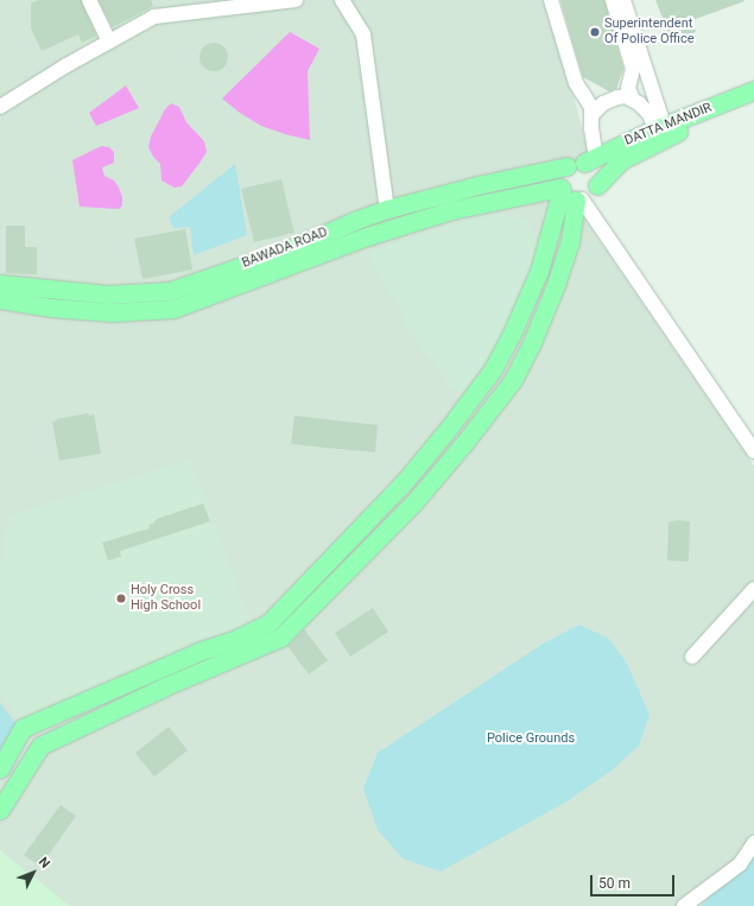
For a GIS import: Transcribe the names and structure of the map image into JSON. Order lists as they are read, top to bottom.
{
  "streets": {
    "main road": ["DATTA MANDIR", "BAWADA ROAD"]
  },
  "crossings": [
    ["DATTA MANDIR", "BAWADA ROAD"]
  ],
  "parks": ["Police Grounds"],
  "places": ["Superintendent Of Police Office", "Holy Cross High School"],
  "scale_bar": "50 m",
  "north": "top right"
}
